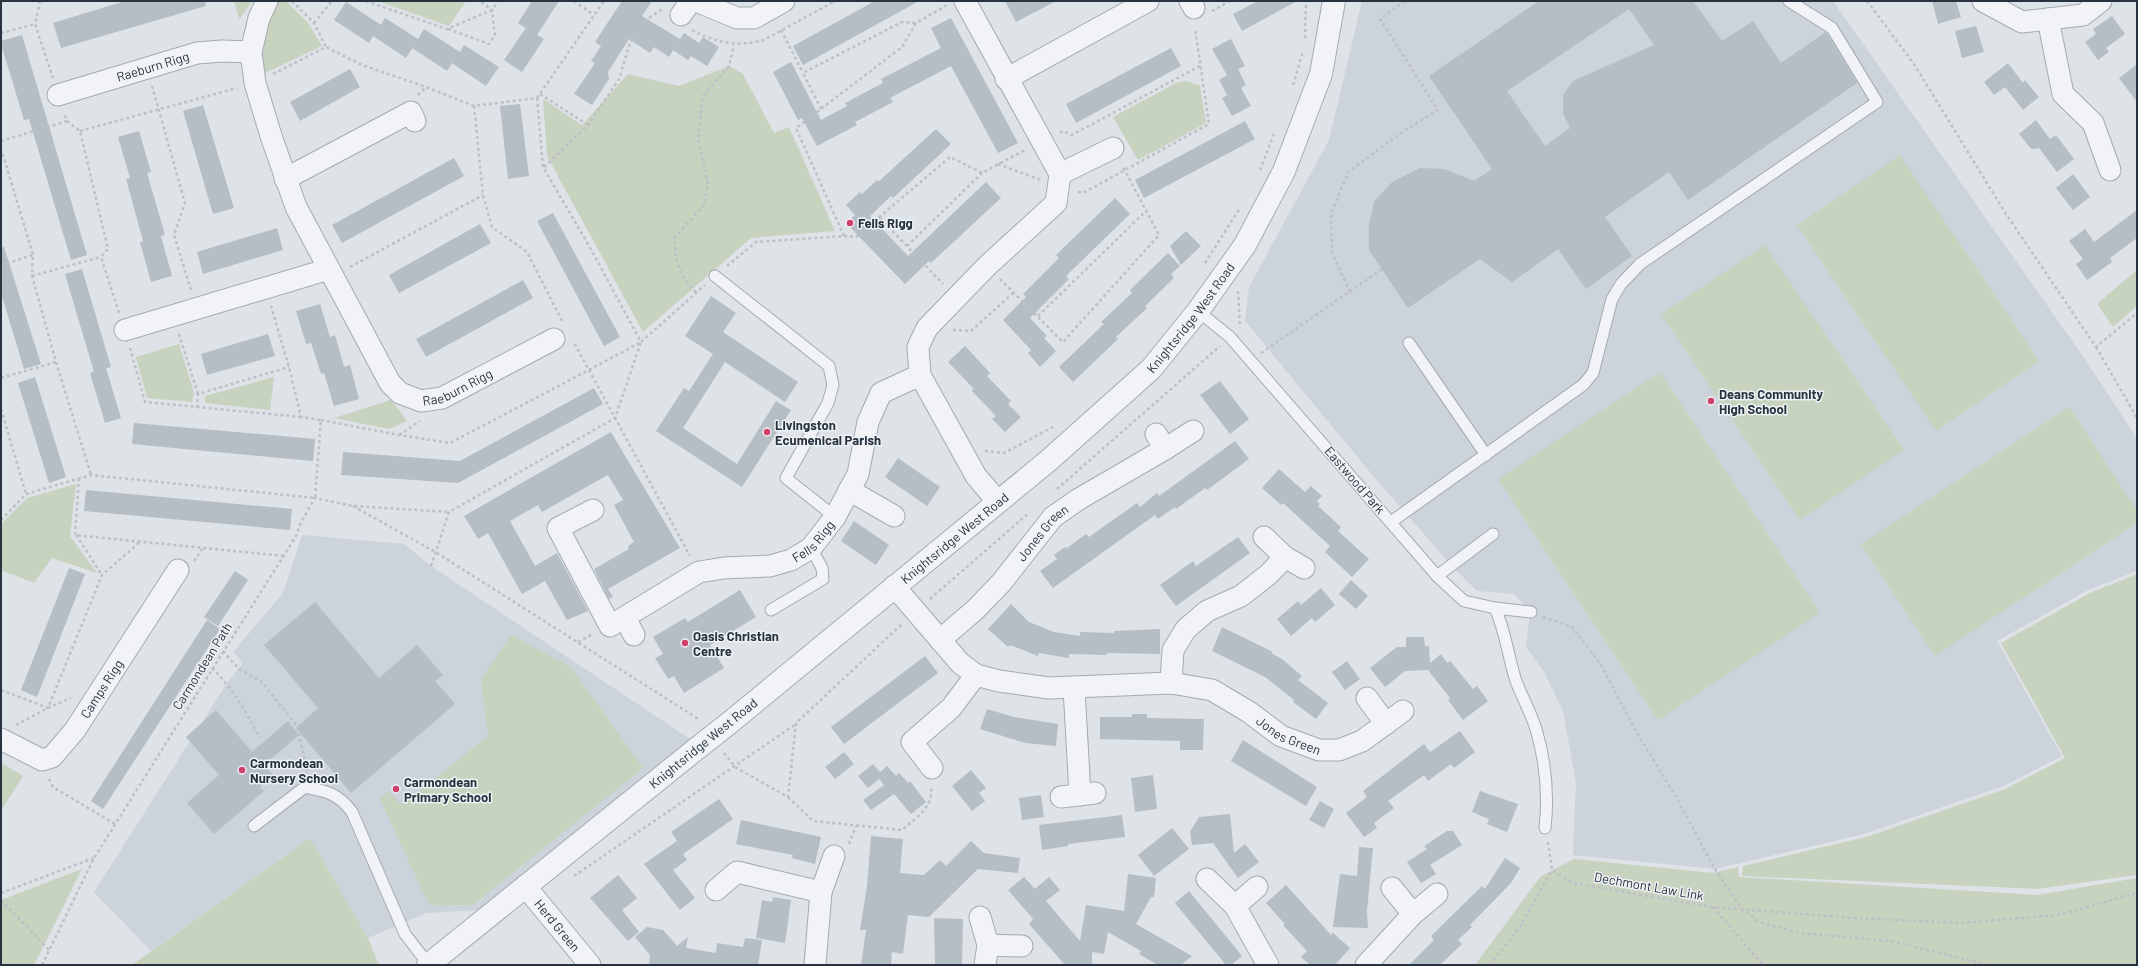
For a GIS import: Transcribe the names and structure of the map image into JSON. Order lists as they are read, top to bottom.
{
  "streets": {
    "street": [
      "Raeburn Rigg",
      "Knightsridge West Road",
      "Jones Green",
      "Fells Rigg",
      "Camps Rigg",
      "Herd Green"
    ],
    "lane": ["Eastwood Park"],
    "path": ["Carmondean Path", "Dechmont Law Link"]
  },
  "crossings": [
    ["Knightsridge West Road", "Eastwood Park"],
    ["Knightsridge West Road", "Jones Green"],
    ["Knightsridge West Road", "Herd Green"]
  ],
  "places": [
    "Fells Rigg",
    "Deans Community High School",
    "Livingston Ecumenical Parish",
    "Oasis Christian Centre",
    "Carmondean Nursery School",
    "Carmondean Primary School"
  ]
}
